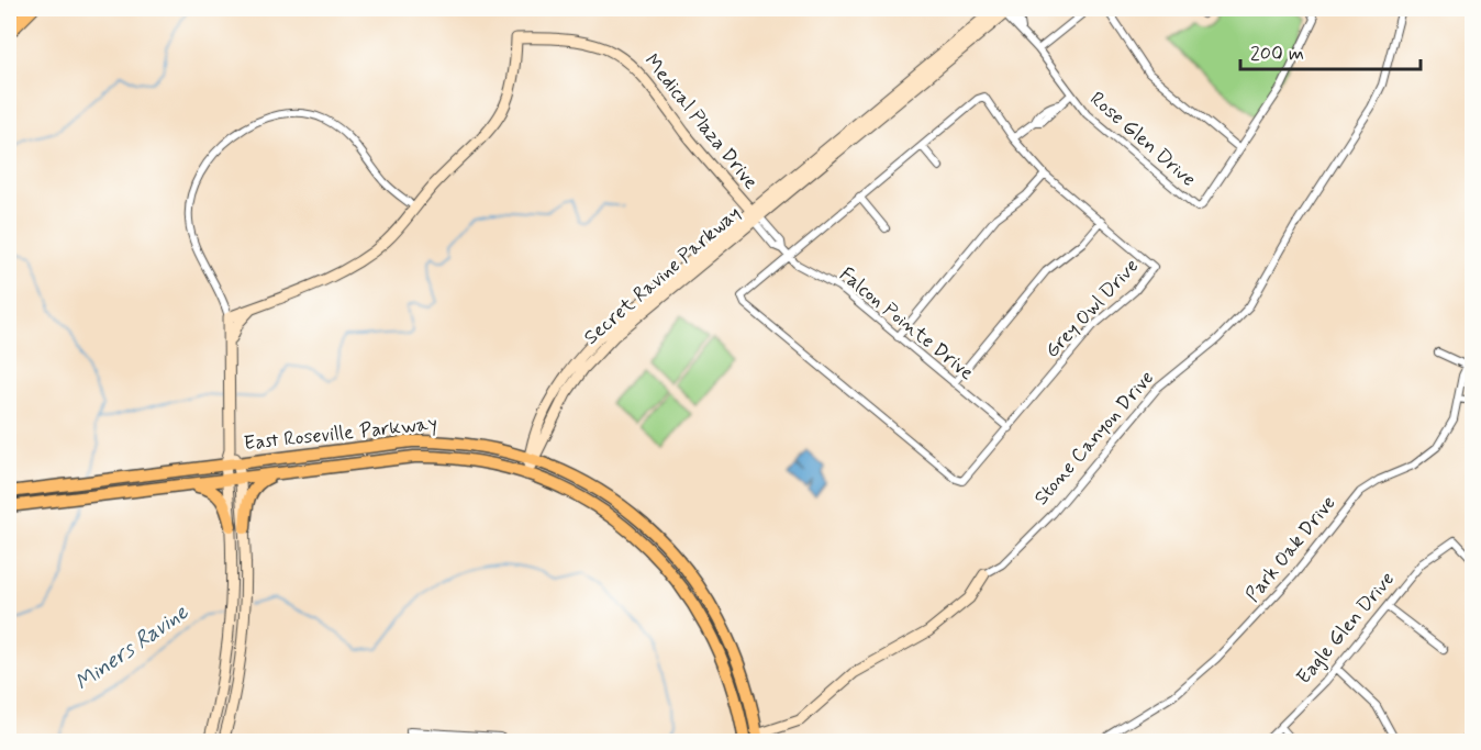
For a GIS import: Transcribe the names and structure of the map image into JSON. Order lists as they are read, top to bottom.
{
  "streets": {
    "main road": [
      "Medical Plaza Drive",
      "Secret Ravine Parkway",
      "East Roseville Parkway",
      "Stone Canyon Drive"
    ],
    "street": [
      "Rose Glen Drive",
      "Grey Owl Drive",
      "Falcon Pointe Drive",
      "Park Oak Drive",
      "Eagle Glen Drive"
    ]
  },
  "crossings": [
    ["Medical Plaza Drive", "Secret Ravine Parkway"],
    ["Medical Plaza Drive", "Falcon Pointe Drive"],
    ["Rose Glen Drive", "Secret Ravine Parkway"],
    ["Secret Ravine Parkway", "Falcon Pointe Drive"],
    ["Secret Ravine Parkway", "East Roseville Parkway"],
    ["Grey Owl Drive", "Falcon Pointe Drive"],
    ["East Roseville Parkway", "Stone Canyon Drive"]
  ],
  "water": ["Miners Ravine"],
  "scale_bar": "200 m"
}
